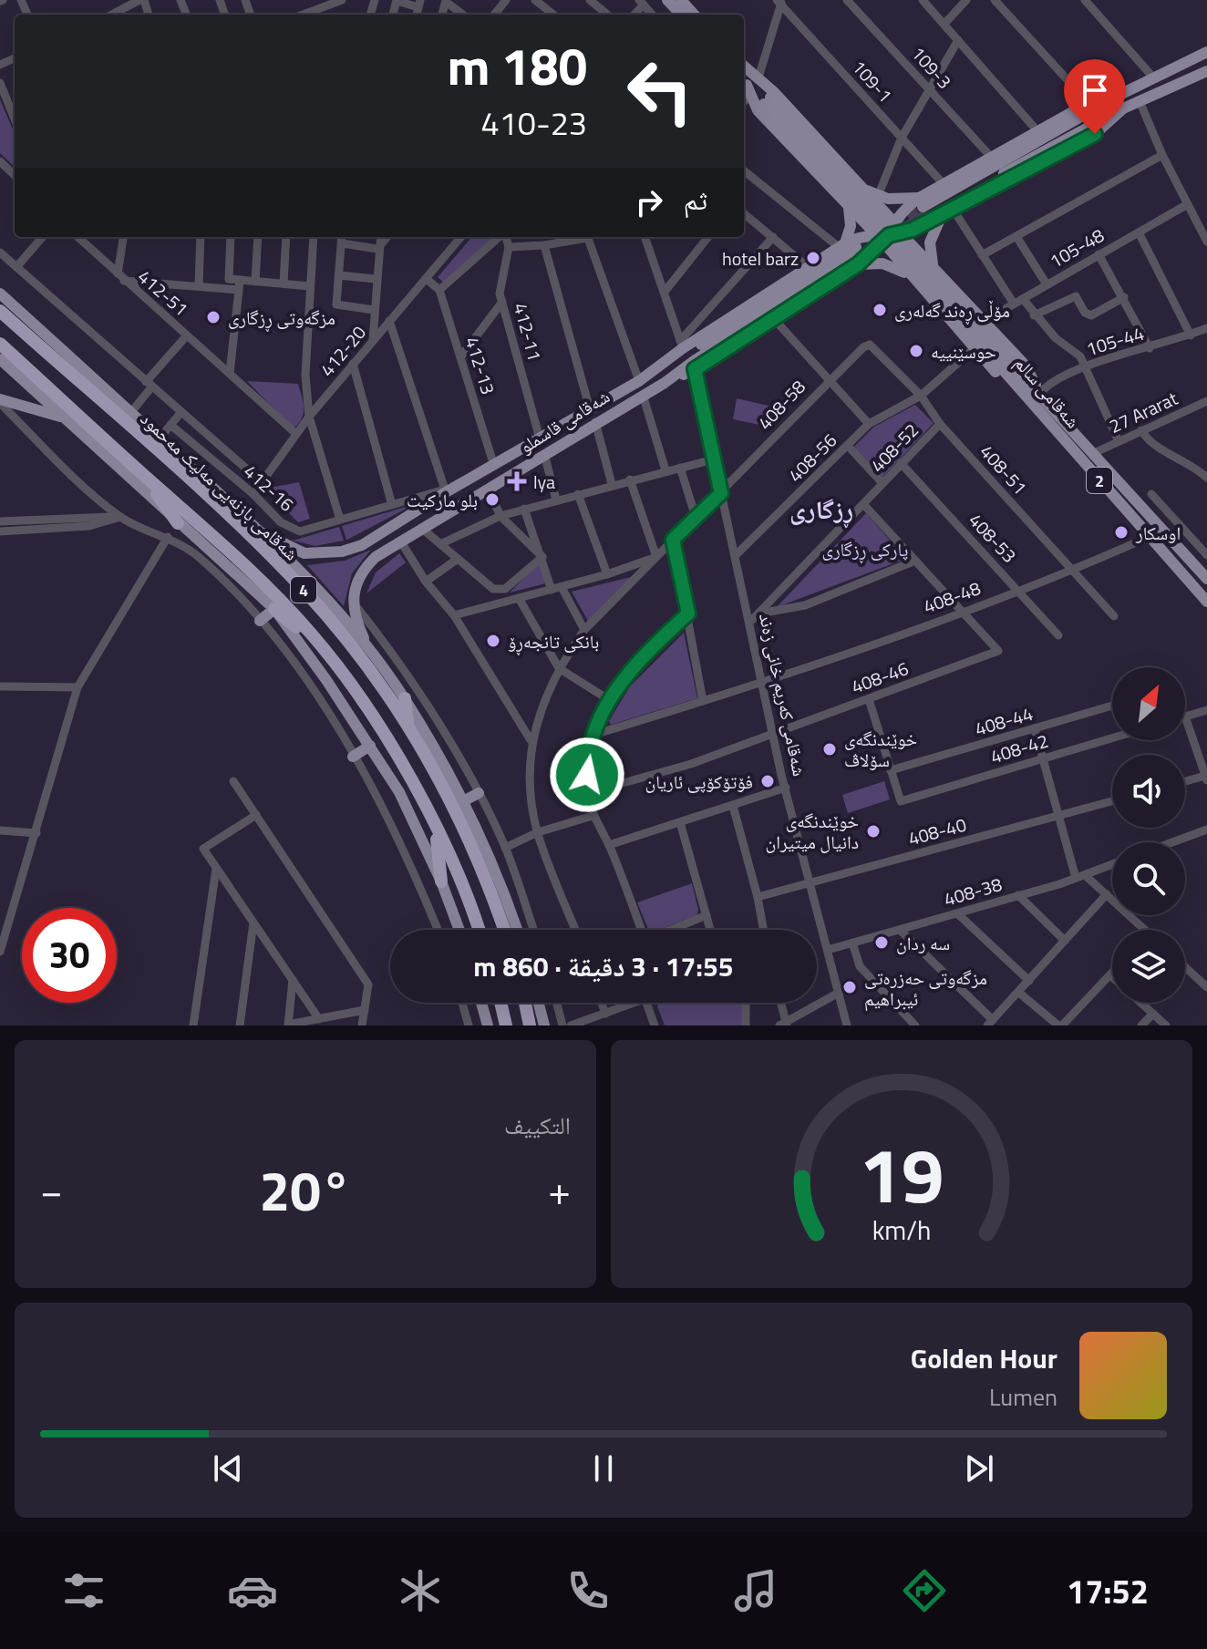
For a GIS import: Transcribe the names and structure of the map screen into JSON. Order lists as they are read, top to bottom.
{
  "streets": {
    "highway": ["شەقامی بازنەیی مەلیک مەحمود", "4"],
    "main road": ["شەقامی سالم", "شەقامی قاسملو", "2"],
    "street": [
      "109-3",
      "109-1",
      "105-48",
      "412-51",
      "412-11",
      "105-44",
      "412-20",
      "412-13",
      "408-58",
      "27 Ararat",
      "408-52",
      "408-56",
      "408-51",
      "412-16",
      "408-53",
      "408-48",
      "408-46",
      "شەقامی کەریم خانی زەند",
      "408-44",
      "408-42",
      "408-40",
      "408-38"
    ]
  },
  "crossings": [
    ["412-51", "412-20"],
    ["105-44", "شەقامی سالم"],
    ["412-20", "412-16"],
    ["شەقامی سالم", "27 Ararat"],
    ["شەقامی سالم", "408-48"],
    ["408-58", "408-51"],
    ["408-58", "شەقامی کەریم خانی زەند"],
    ["408-52", "408-51"],
    ["408-52", "408-53"],
    ["408-52", "شەقامی کەریم خانی زەند"],
    ["408-56", "408-51"],
    ["408-56", "شەقامی کەریم خانی زەند"],
    ["408-51", "408-48"],
    ["408-53", "408-48"],
    ["408-48", "408-46"],
    ["408-48", "شەقامی کەریم خانی زەند"],
    ["408-46", "شەقامی کەریم خانی زەند"],
    ["شەقامی کەریم خانی زەند", "408-40"],
    ["شەقامی کەریم خانی زەند", "408-38"],
    ["408-44", "408-42"]
  ],
  "districts": ["ڕزگاری"],
  "parks": ["پارکی ڕزگاری"],
  "places": {
    "other": [
      "hotel barz",
      "مۆڵی ڕەند گەلەری",
      "مزگەوتی ڕزگاری",
      "حوسێنییە",
      "بلو ماركيت",
      "اوسكار",
      "بانکی تانجەڕۆ",
      "خوێندنگەی سۆلاڤ",
      "فۆتۆکۆپی ئاریان",
      "خوێندنگەی دانیال میتیران",
      "سه ردان",
      "مزگەوتی حەزرەتی ئیبراهیم"
    ],
    "health": ["lya"]
  },
  "north": "top right",
  "page": {
    "turn": ["180 m", "410-23"],
    "then": "ثم",
    "limit": "30",
    "trip": "17:55 · 3 دقيقة · 860 m",
    "tile": "التكييف",
    "heat": ["−", "20°", "+"],
    "song": ["Golden Hour", "Lumen"],
    "tabs": "17:52",
    "gauge": ["19", "km/h"]
  }
}
